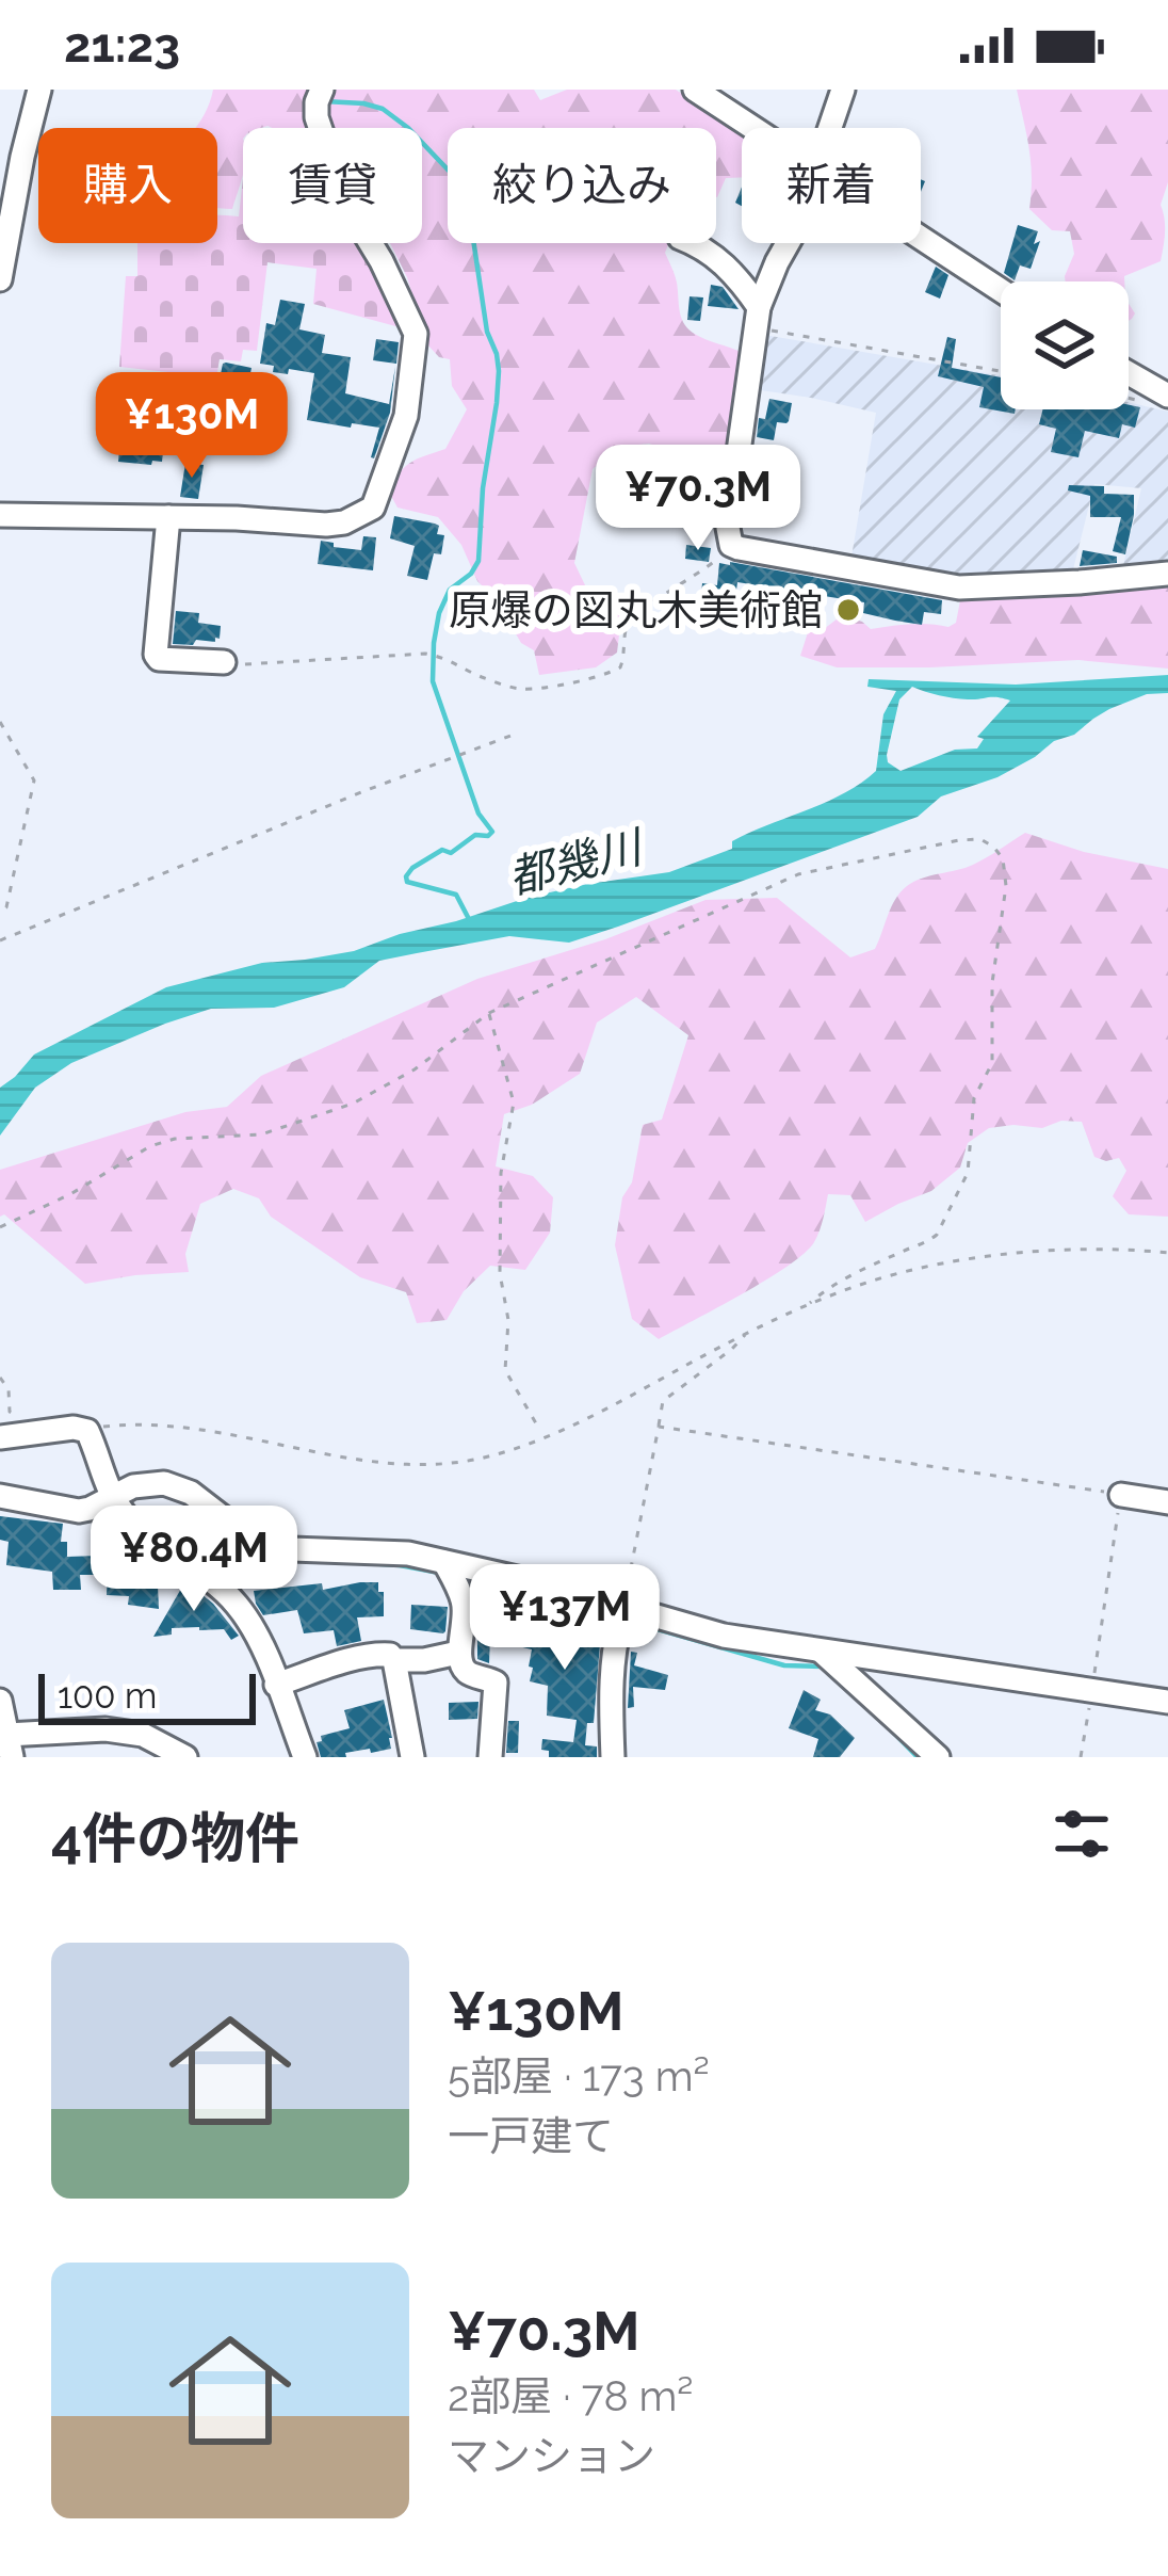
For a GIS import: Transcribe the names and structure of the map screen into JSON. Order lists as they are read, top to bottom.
{
  "water": ["都幾川"],
  "places": ["原爆の図丸木美術館"],
  "scale_bar": "100 m",
  "page": {
    "status": "21:23",
    "chip": [
      "購入",
      "賃貸",
      "絞り込み",
      "新着"
    ],
    "price": [
      "¥130M",
      "¥70.3M",
      "¥80.4M",
      "¥137M"
    ],
    "scale": "100 m",
    "heading": "4件の物件",
    "list": [
      {
        "name": "¥130M",
        "note": "5部屋 · 173 m² · 一戸建て"
      },
      {
        "name": "¥70.3M",
        "note": "2部屋 · 78 m² · マンション"
      }
    ]
  }
}
